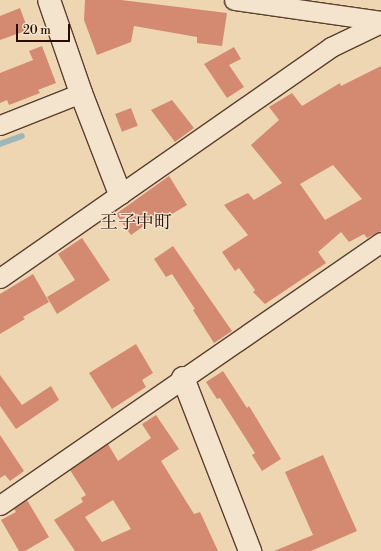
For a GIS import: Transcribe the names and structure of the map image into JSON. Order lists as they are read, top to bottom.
{
  "districts": ["王子中町"],
  "scale_bar": "20 m"
}
